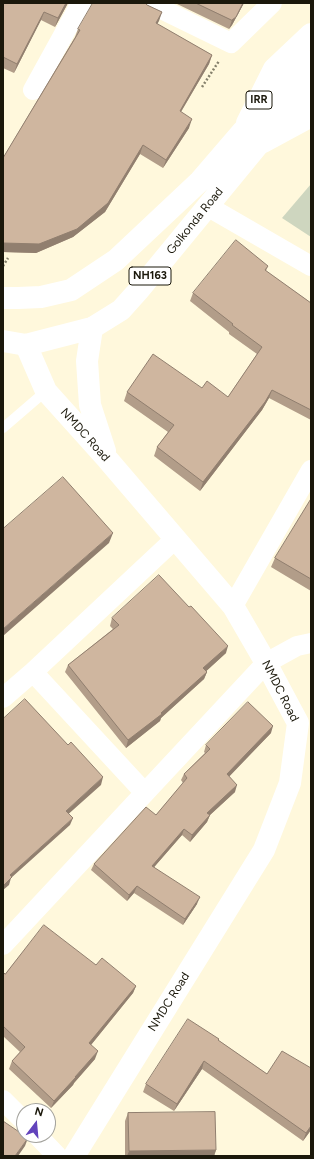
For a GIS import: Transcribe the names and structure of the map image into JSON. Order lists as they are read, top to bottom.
{
  "streets": {
    "main road": [
      "IRR",
      "Golkonda Road",
      "NH163",
      "NMDC Road"
    ]
  },
  "crossings": [
    ["IRR", "Golkonda Road"],
    ["IRR", "NH163"],
    ["Golkonda Road", "NH163"],
    ["Golkonda Road", "NMDC Road"]
  ],
  "north": "top"
}
